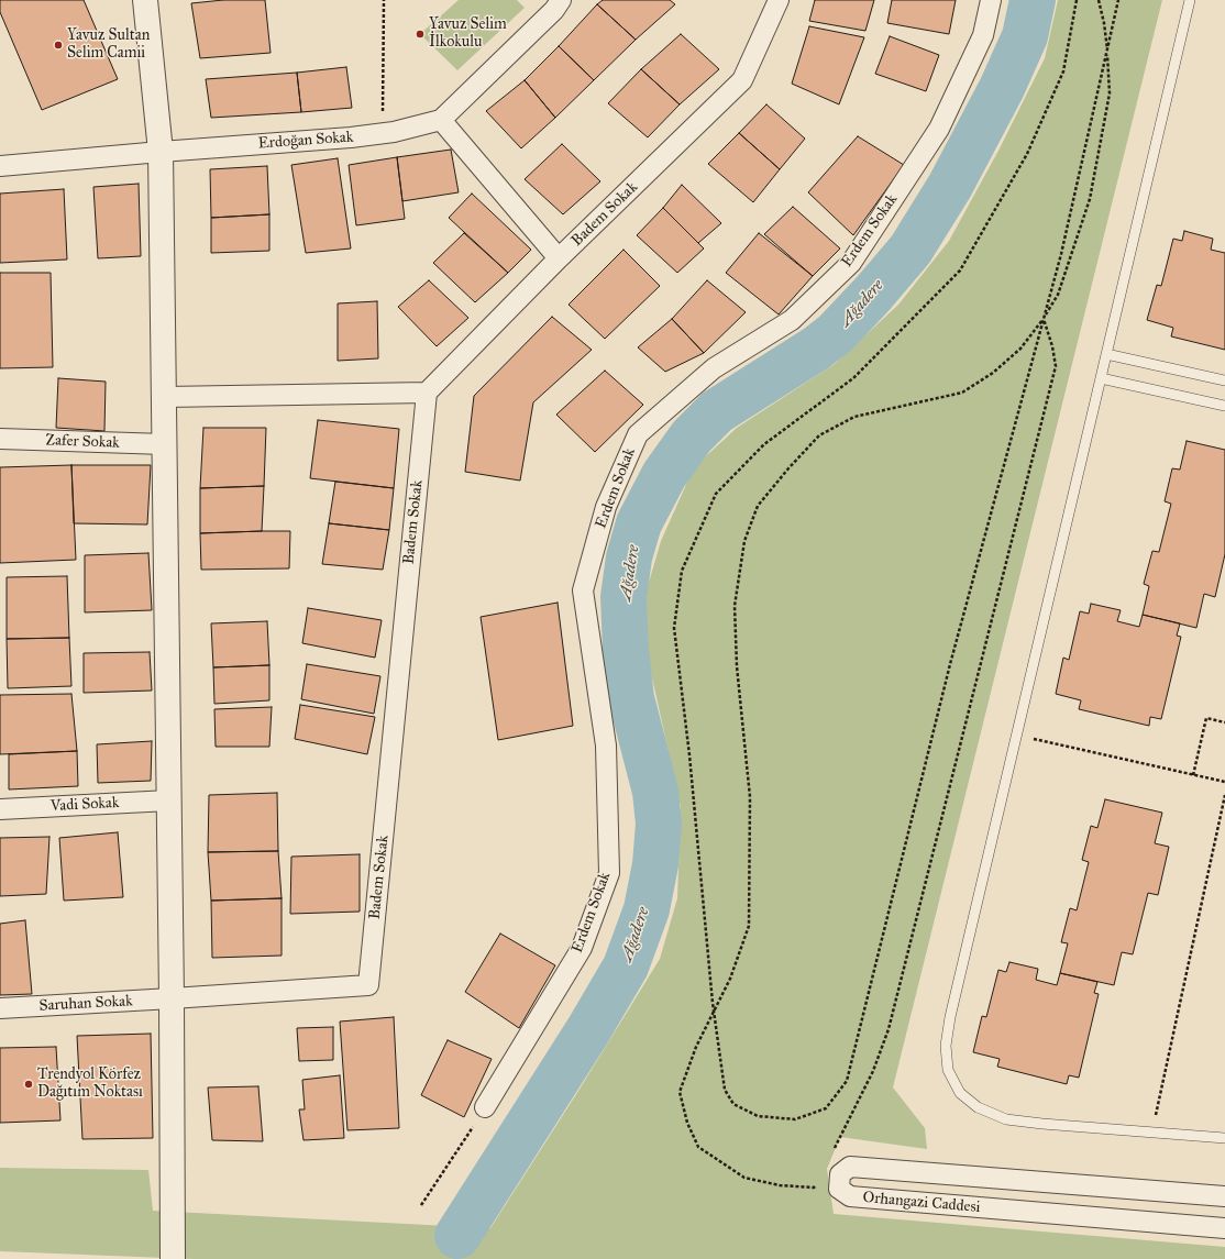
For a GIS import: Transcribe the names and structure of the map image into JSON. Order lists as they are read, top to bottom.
{
  "streets": {
    "street": [
      "Erdoğan Sokak",
      "Badem Sokak",
      "Erdem Sokak",
      "Zafer Sokak",
      "Vadi Sokak",
      "Saruhan Sokak",
      "Orhangazi Caddesi"
    ]
  },
  "crossings": [
    ["Badem Sokak", "Saruhan Sokak"]
  ],
  "water": ["Ağadere"],
  "places": ["Yavuz Selim İlkokulu", "Yavuz Sultan Selim Camii", "Trendyol Körfez Dağıtım Noktası"]
}
